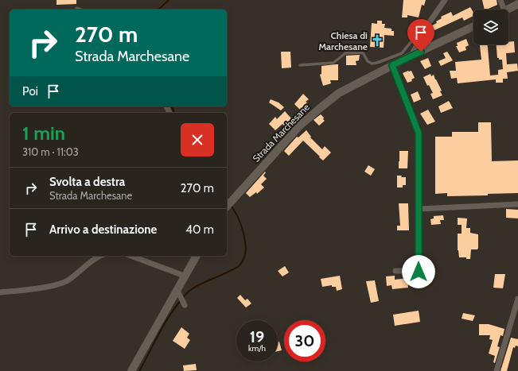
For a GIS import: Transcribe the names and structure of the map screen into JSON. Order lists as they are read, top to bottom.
{
  "streets": {
    "main road": ["Strada Marchesane"]
  },
  "places": {
    "church": ["Chiesa di Marchesane"]
  },
  "page": {
    "turn": ["270 m", "Strada Marchesane"],
    "then": "Poi",
    "heading": ["1 min", "310 m · 11:03"],
    "list": [
      {
        "name": "Svolta a destra",
        "note": "Strada Marchesane",
        "value": "270 m"
      },
      {
        "name": "Arrivo a destinazione",
        "value": "40 m"
      }
    ],
    "speed": "19 km/h",
    "limit": "30"
  }
}
